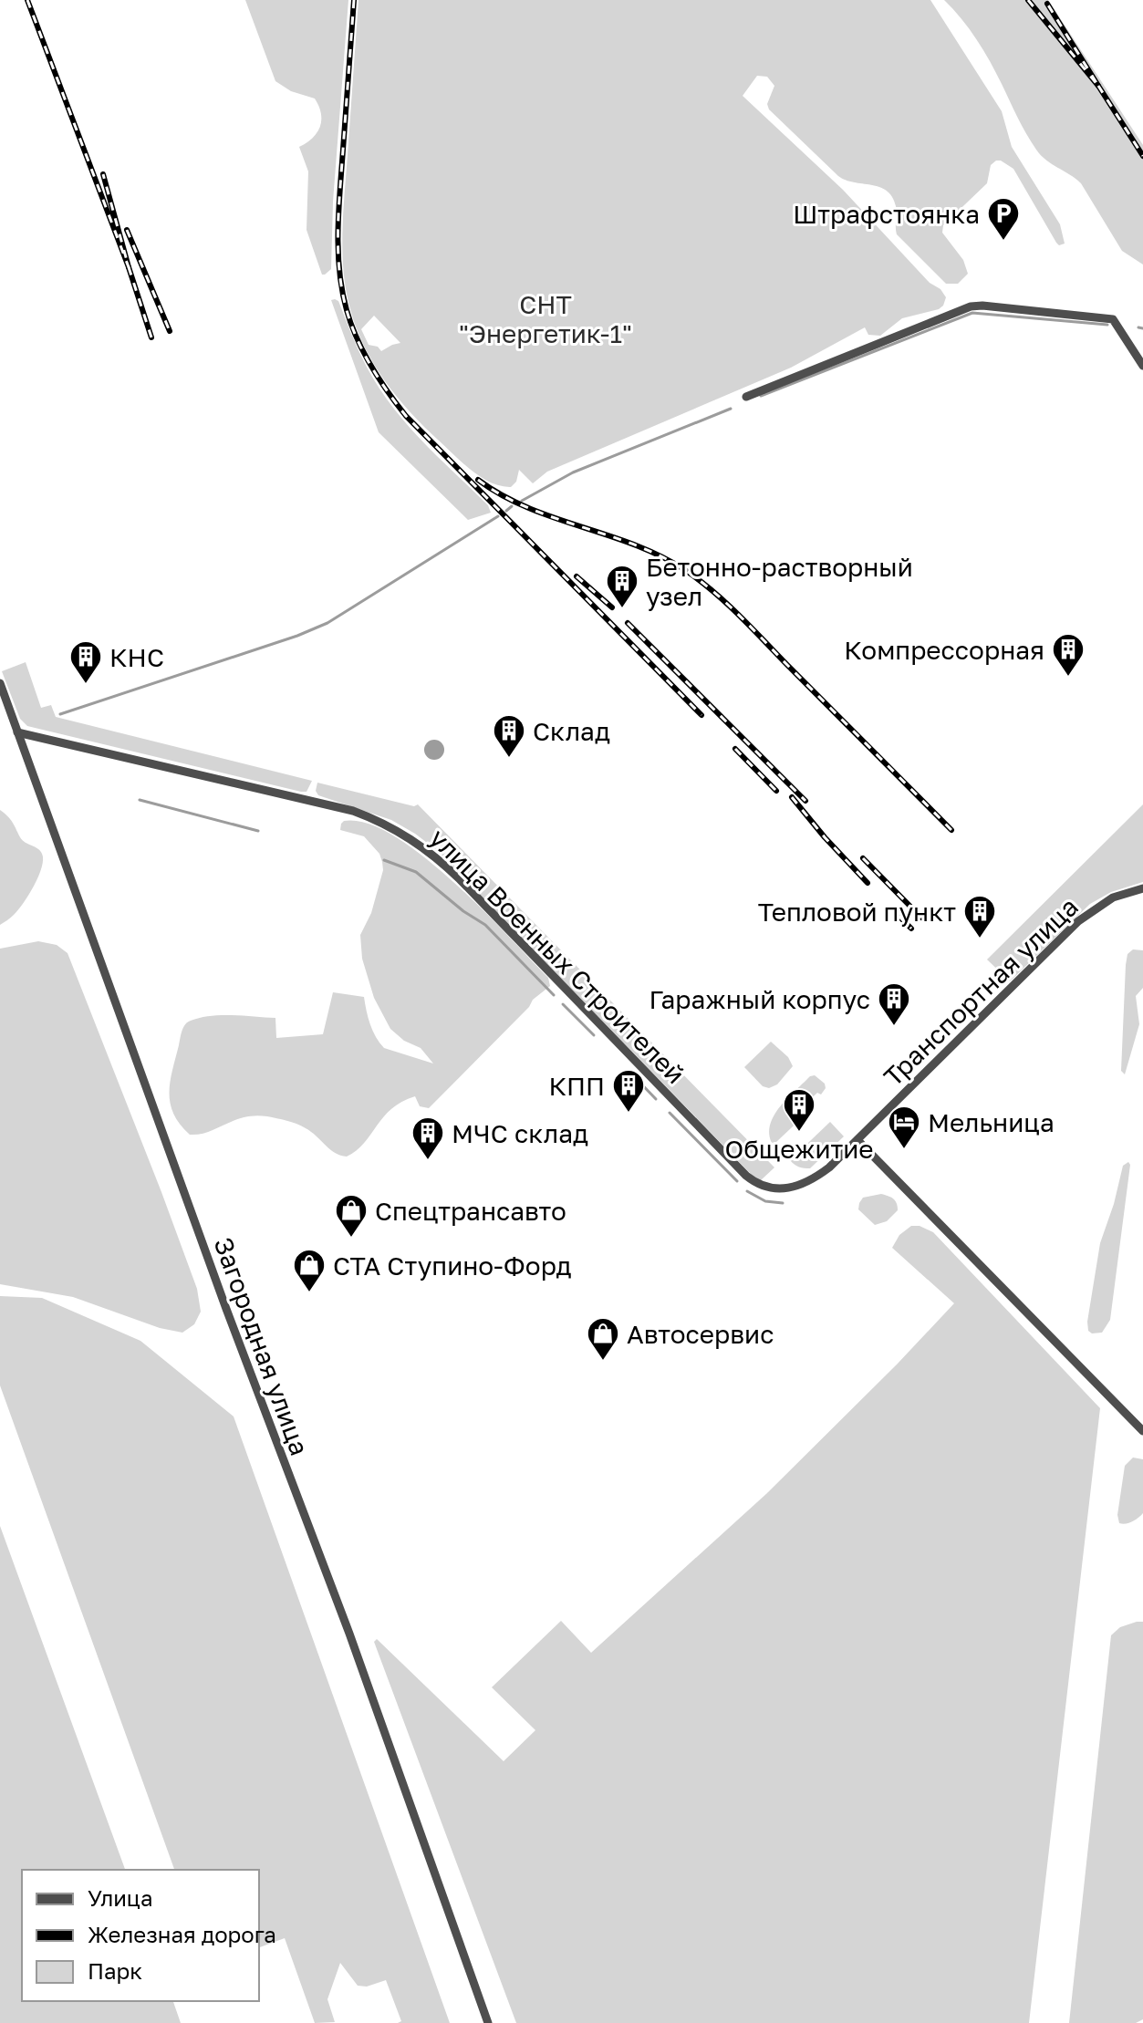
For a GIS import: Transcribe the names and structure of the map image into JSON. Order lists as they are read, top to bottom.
{
  "streets": {
    "street": ["улица Военных Строителей", "Транспортная улица", "Загородная улица"]
  },
  "crossings": [
    ["улица Военных Строителей", "Транспортная улица"],
    ["улица Военных Строителей", "Загородная улица"]
  ],
  "parks": ["СНТ \"Энергетик-1\""],
  "places": {
    "parking": ["Штрафстоянка"],
    "building": [
      "Бетонно-растворный узел",
      "Компрессорная",
      "КНС",
      "Склад",
      "Тепловой пункт",
      "Гаражный корпус",
      "КПП",
      "Общежитие",
      "МЧС склад"
    ],
    "hotel": ["Мельница"],
    "shop": ["Спецтрансавто", "СТА Ступино-Форд", "Автосервис"]
  },
  "legend": ["Улица", "Железная дорога", "Парк"]
}
